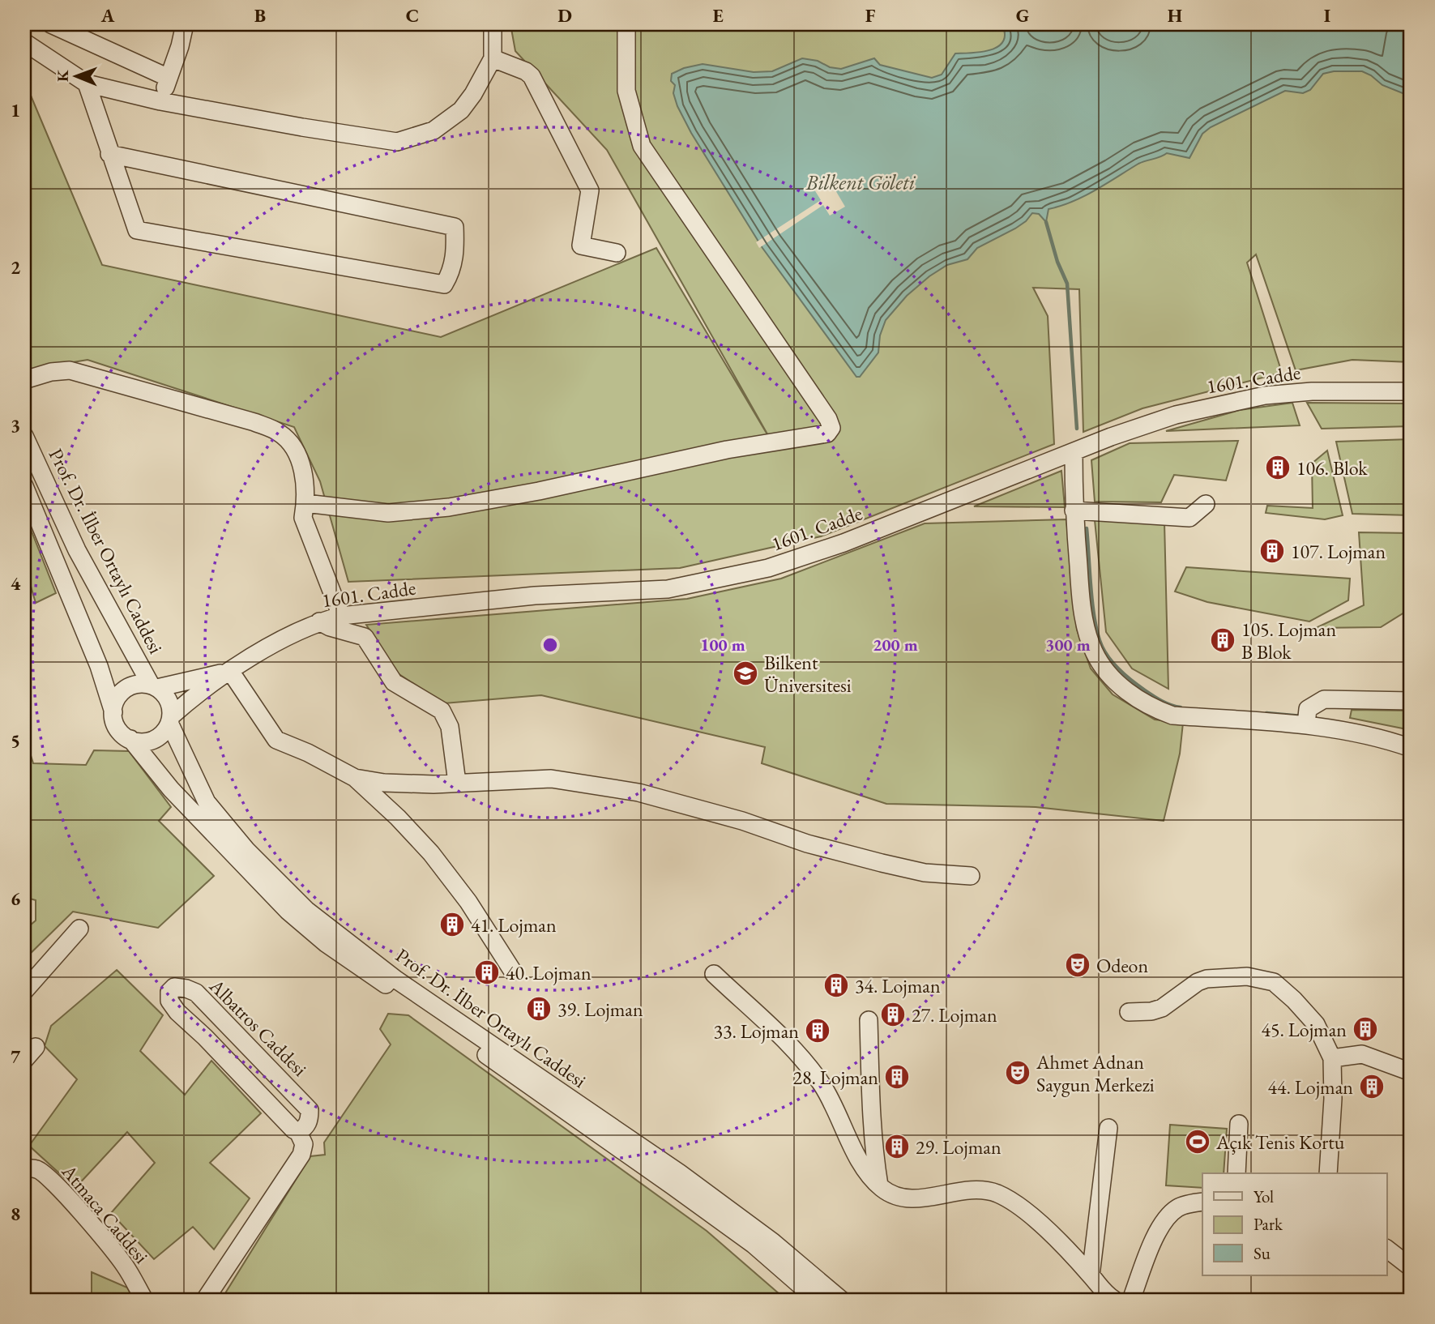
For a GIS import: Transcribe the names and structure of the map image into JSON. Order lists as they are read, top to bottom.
{
  "streets": {
    "street": [
      "1601. Cadde",
      "Prof. Dr. İlber Ortaylı Caddesi",
      "Albatros Caddesi",
      "Atmaca Caddesi"
    ]
  },
  "crossings": [
    ["1601. Cadde", "Prof. Dr. İlber Ortaylı Caddesi"]
  ],
  "water": ["Bilkent Göleti"],
  "places": {
    "building": [
      "106. Blok",
      "107. Lojman",
      "105. Lojman B Blok",
      "41. Lojman",
      "40. Lojman",
      "34. Lojman",
      "39. Lojman",
      "27. Lojman",
      "45. Lojman",
      "33. Lojman",
      "28. Lojman",
      "44. Lojman",
      "29. Lojman"
    ],
    "school or university": ["Bilkent Üniversitesi"],
    "theatre": ["Odeon", "Ahmet Adnan Saygun Merkezi"],
    "sports": ["Açık Tenis Kortu"]
  },
  "legend": ["Yol", "Park", "Su"],
  "north": "left",
  "grid": {
    "columns": [
      "A",
      "B",
      "C",
      "D",
      "E",
      "F",
      "G",
      "H",
      "I"
    ],
    "rows": [
      "1",
      "2",
      "3",
      "4",
      "5",
      "6",
      "7",
      "8"
    ]
  },
  "rings": ["100 m", "200 m", "300 m"]
}
